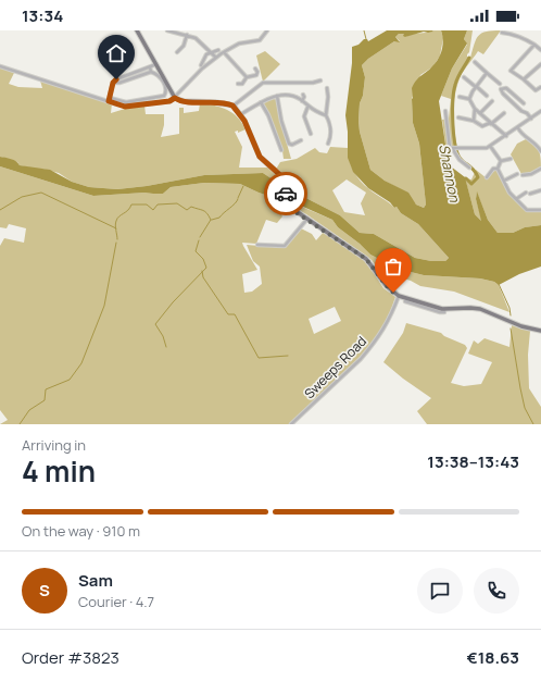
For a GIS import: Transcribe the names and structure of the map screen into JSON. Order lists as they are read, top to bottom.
{
  "streets": {
    "street": ["Sweeps Road"]
  },
  "water": ["Shannon"],
  "page": {
    "status": "13:34",
    "heading": ["4 min", "Arriving in", "13:38–13:43"],
    "panel": [
      "Sam",
      "Courier · 4.7",
      "Order #3823",
      "€18.63"
    ],
    "bar": "On the way · 910 m",
    "round": "S"
  }
}
